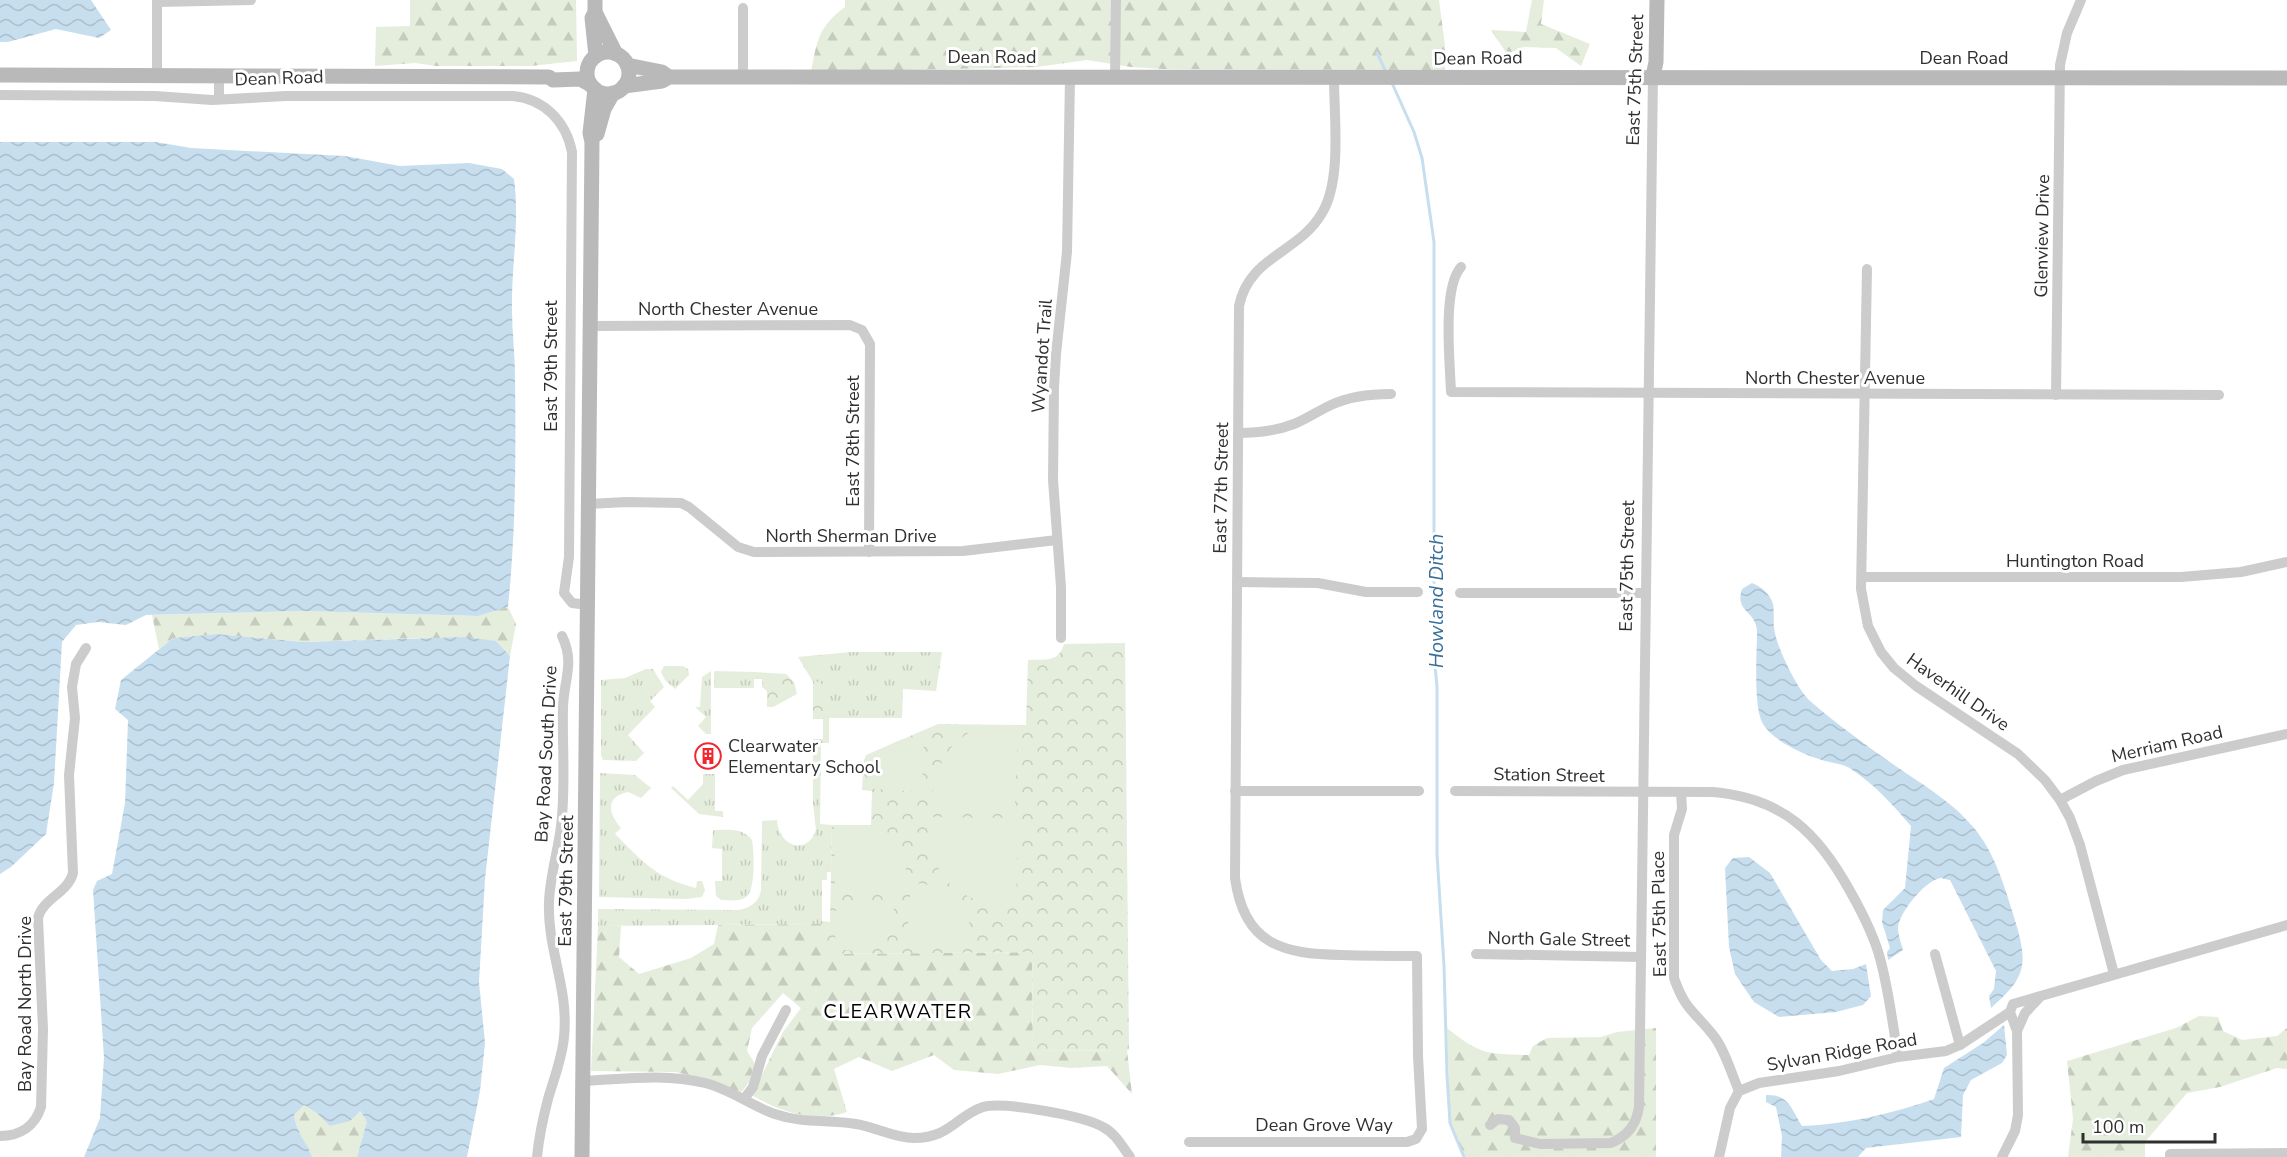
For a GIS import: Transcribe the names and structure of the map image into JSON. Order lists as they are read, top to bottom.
{
  "streets": {
    "street": [
      "Dean Road",
      "East 75th Street",
      "Glenview Drive",
      "North Chester Avenue",
      "Wyandot Trail",
      "East 79th Street",
      "East 78th Street",
      "East 77th Street",
      "North Sherman Drive",
      "Huntington Road",
      "Haverhill Drive",
      "Merriam Road",
      "Bay Road South Drive",
      "Station Street",
      "East 75th Place",
      "North Gale Street",
      "Bay Road North Drive",
      "Sylvan Ridge Road",
      "Dean Grove Way"
    ]
  },
  "crossings": [
    ["Dean Road", "East 75th Street"],
    ["Dean Road", "Glenview Drive"],
    ["Dean Road", "Wyandot Trail"],
    ["Dean Road", "East 79th Street"],
    ["Dean Road", "East 77th Street"],
    ["East 75th Street", "North Chester Avenue"],
    ["East 75th Street", "Station Street"],
    ["East 75th Street", "North Gale Street"],
    ["Glenview Drive", "North Chester Avenue"],
    ["North Chester Avenue", "East 79th Street"],
    ["North Chester Avenue", "East 78th Street"],
    ["North Chester Avenue", "Haverhill Drive"],
    ["Wyandot Trail", "North Sherman Drive"],
    ["East 79th Street", "North Sherman Drive"],
    ["East 78th Street", "North Sherman Drive"],
    ["East 77th Street", "Dean Grove Way"],
    ["Huntington Road", "Haverhill Drive"],
    ["Haverhill Drive", "Merriam Road"],
    ["Haverhill Drive", "Sylvan Ridge Road"],
    ["Station Street", "East 75th Place"],
    ["Station Street", "Sylvan Ridge Road"],
    ["East 75th Place", "Sylvan Ridge Road"]
  ],
  "districts": ["CLEARWATER"],
  "water": ["Howland Ditch"],
  "places": {
    "building": ["Clearwater Elementary School"]
  },
  "scale_bar": "100 m"
}
